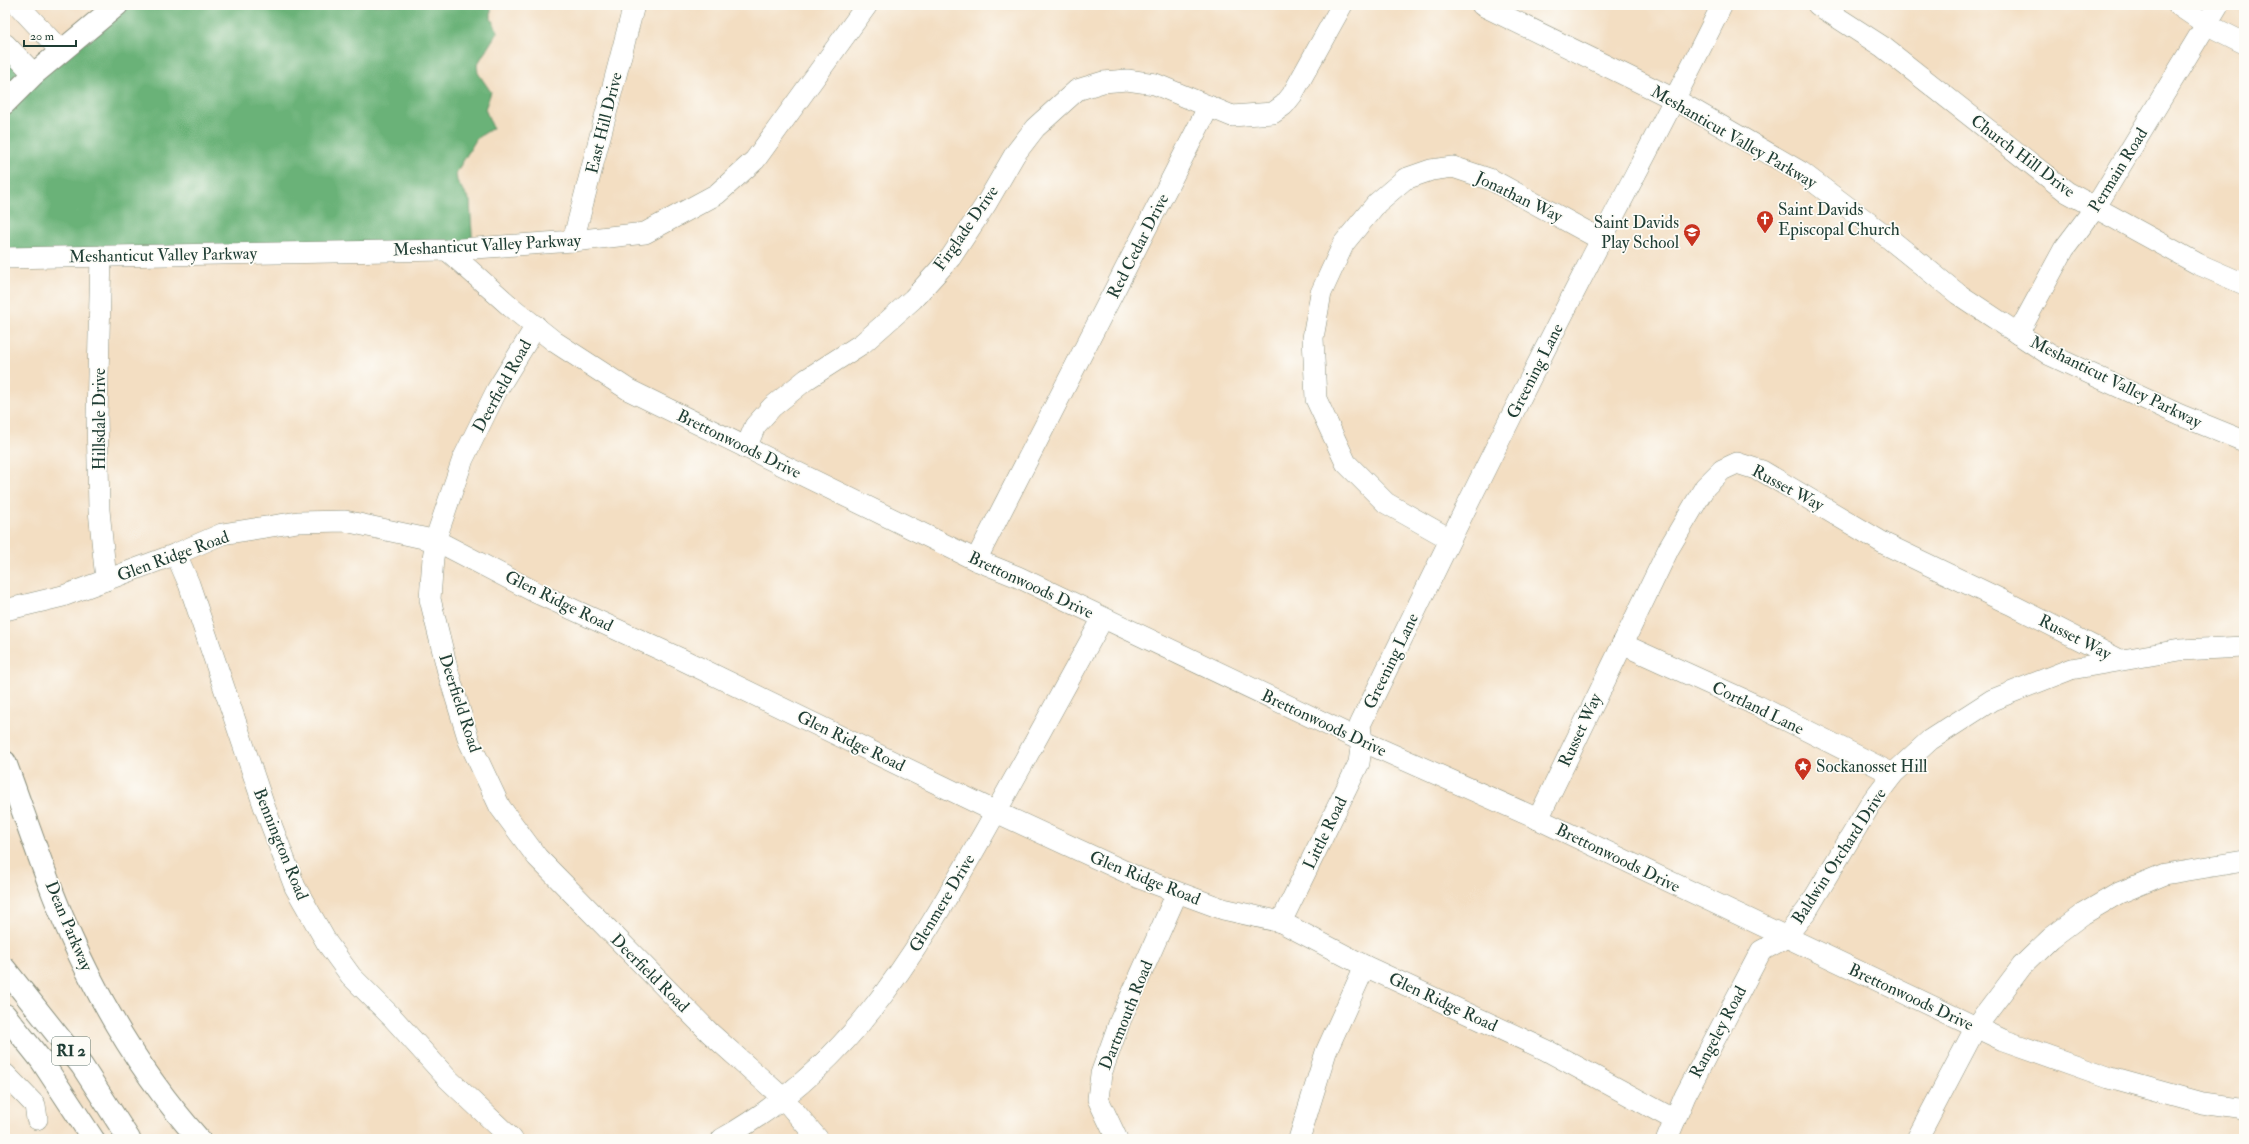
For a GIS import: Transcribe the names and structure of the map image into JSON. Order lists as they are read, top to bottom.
{
  "streets": {
    "main road": ["Dean Parkway", "RI 2"],
    "street": [
      "East Hill Drive",
      "Meshanticut Valley Parkway",
      "Church Hill Drive",
      "Permain Road",
      "Jonathan Way",
      "Firglade Drive",
      "Red Cedar Drive",
      "Greening Lane",
      "Deerfield Road",
      "Hillsdale Drive",
      "Brettonwoods Drive",
      "Russet Way",
      "Glen Ridge Road",
      "Cortland Lane",
      "Little Road",
      "Bennington Road",
      "Baldwin Orchard Drive",
      "Glenmere Drive",
      "Dartmouth Road",
      "Rangeley Road"
    ]
  },
  "crossings": [
    ["East Hill Drive", "Meshanticut Valley Parkway"],
    ["Meshanticut Valley Parkway", "Permain Road"],
    ["Meshanticut Valley Parkway", "Greening Lane"],
    ["Meshanticut Valley Parkway", "Hillsdale Drive"],
    ["Meshanticut Valley Parkway", "Brettonwoods Drive"],
    ["Church Hill Drive", "Permain Road"],
    ["Jonathan Way", "Greening Lane"],
    ["Firglade Drive", "Red Cedar Drive"],
    ["Firglade Drive", "Brettonwoods Drive"],
    ["Red Cedar Drive", "Brettonwoods Drive"],
    ["Greening Lane", "Brettonwoods Drive"],
    ["Greening Lane", "Little Road"],
    ["Deerfield Road", "Brettonwoods Drive"],
    ["Deerfield Road", "Glen Ridge Road"],
    ["Deerfield Road", "Glenmere Drive"],
    ["Hillsdale Drive", "Glen Ridge Road"],
    ["Brettonwoods Drive", "Russet Way"],
    ["Brettonwoods Drive", "Little Road"],
    ["Brettonwoods Drive", "Baldwin Orchard Drive"],
    ["Brettonwoods Drive", "Glenmere Drive"],
    ["Brettonwoods Drive", "Rangeley Road"],
    ["Russet Way", "Cortland Lane"],
    ["Russet Way", "Baldwin Orchard Drive"],
    ["Glen Ridge Road", "Little Road"],
    ["Glen Ridge Road", "Bennington Road"],
    ["Glen Ridge Road", "Glenmere Drive"],
    ["Glen Ridge Road", "Dartmouth Road"],
    ["Glen Ridge Road", "Rangeley Road"],
    ["Cortland Lane", "Baldwin Orchard Drive"],
    ["Baldwin Orchard Drive", "Rangeley Road"]
  ],
  "places": {
    "church": ["Saint Davids Episcopal Church"],
    "school or university": ["Saint Davids Play School"],
    "place": ["Sockanosset Hill"]
  },
  "scale_bar": "20 m"
}
